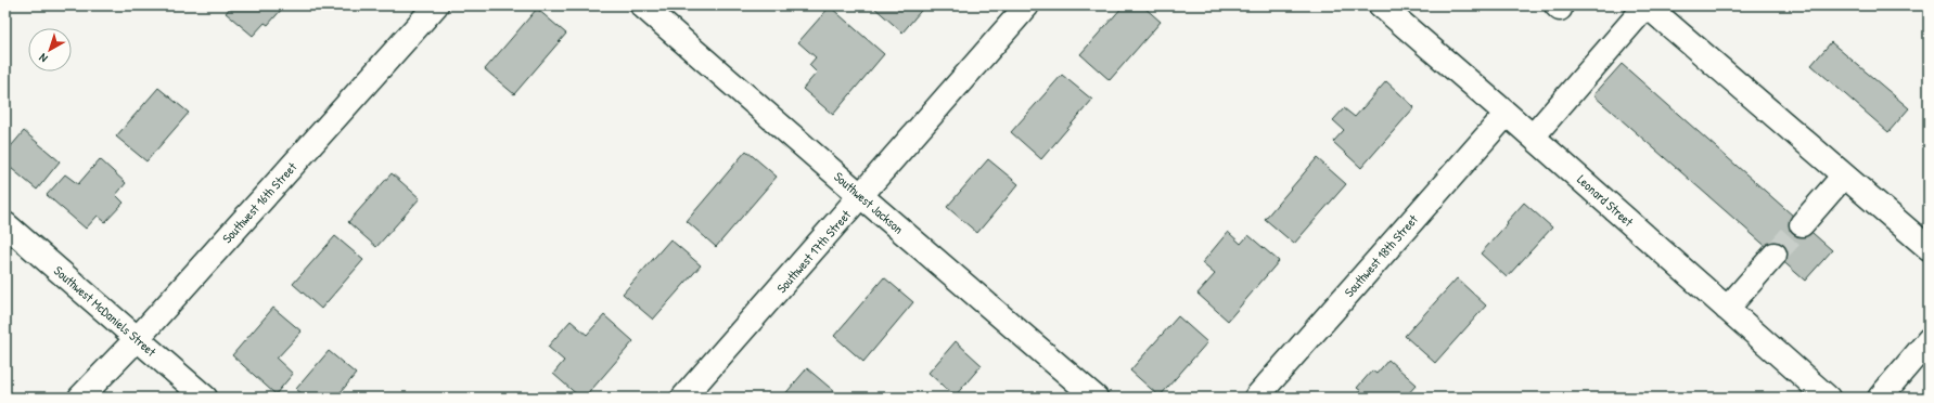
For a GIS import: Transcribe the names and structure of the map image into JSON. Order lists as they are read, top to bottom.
{
  "streets": {
    "street": [
      "Leonard Street",
      "Southwest 16th Street",
      "Southwest Jackson",
      "Southwest 17th Street",
      "Southwest 18th Street",
      "Southwest McDaniels Street"
    ]
  },
  "crossings": [
    ["Leonard Street", "Southwest 18th Street"],
    ["Southwest 16th Street", "Southwest McDaniels Street"],
    ["Southwest Jackson", "Southwest 17th Street"]
  ],
  "north": "bottom left"
}
